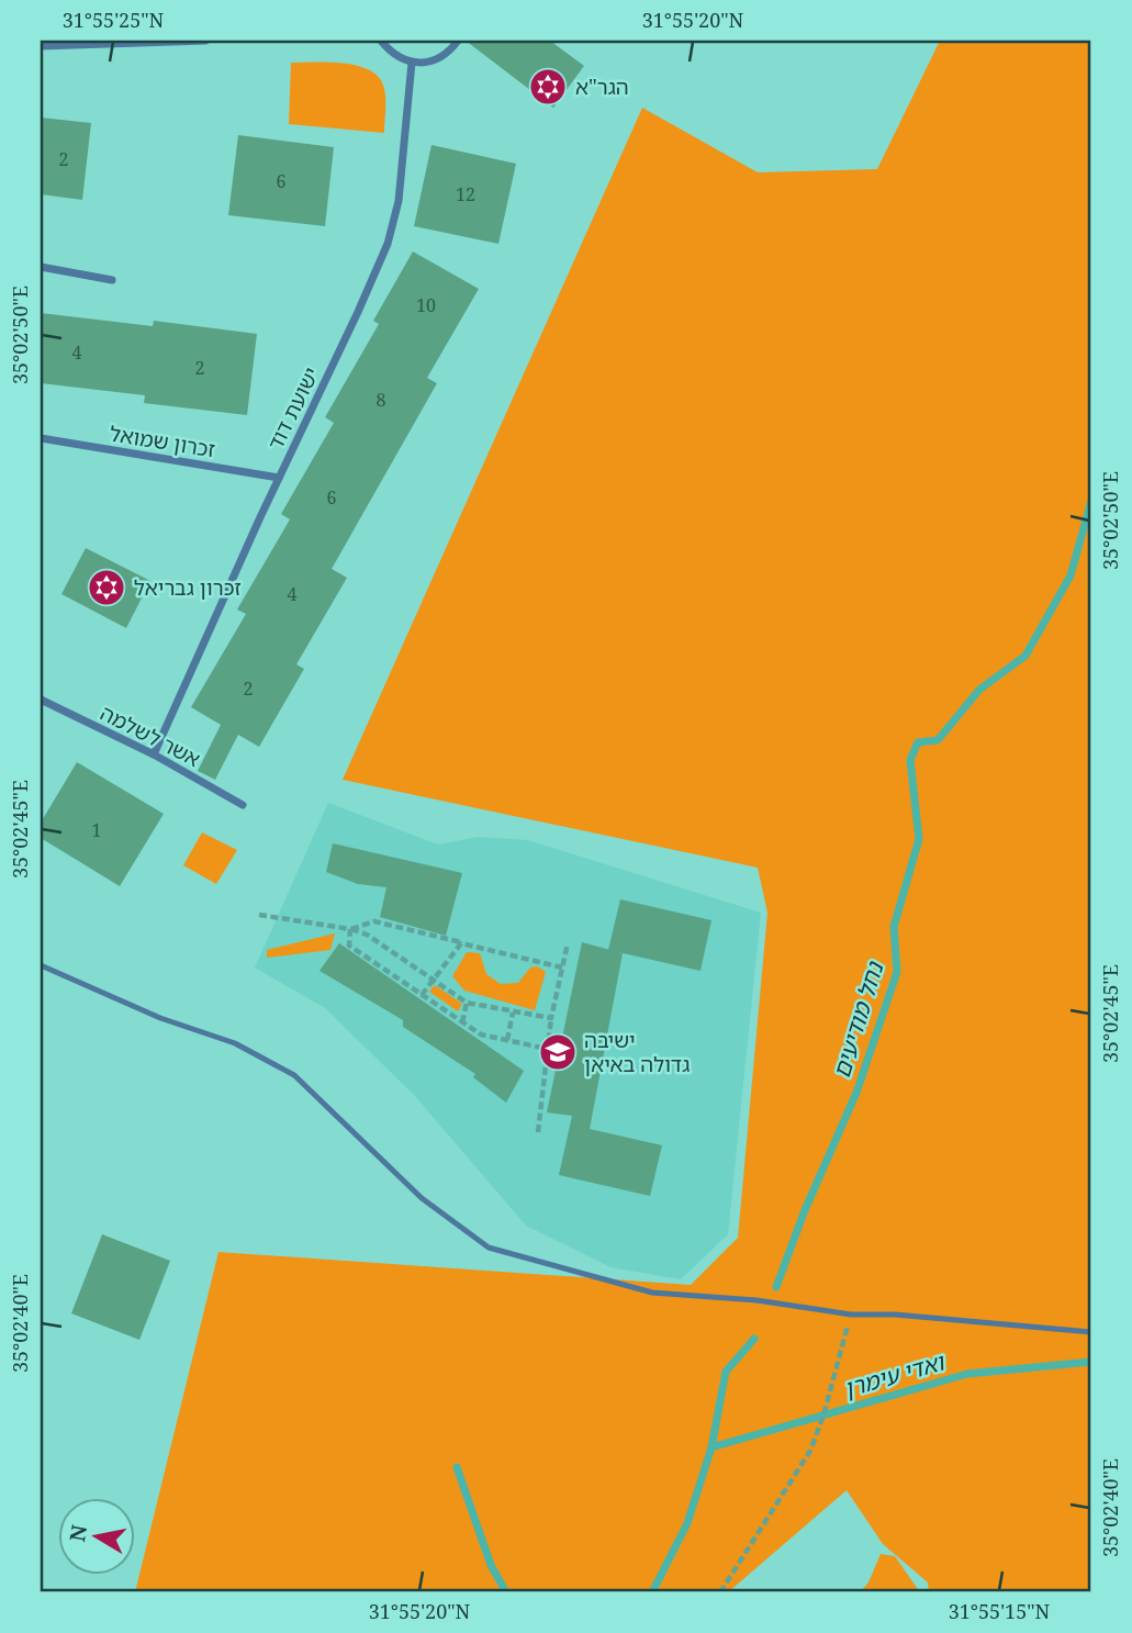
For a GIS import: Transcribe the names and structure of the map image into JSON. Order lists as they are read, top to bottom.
{
  "streets": {
    "street": ["ישועת דוד", "זכרון שמואל", "אשר לשלמה"]
  },
  "crossings": [
    ["ישועת דוד", "זכרון שמואל"],
    ["ישועת דוד", "אשר לשלמה"]
  ],
  "water": ["נחל מודיעים", "ואדי עימרן"],
  "places": {
    "synagogue": ["הגר\"א", "זכרון גבריאל"],
    "school or university": ["ישיבה גדולה באיאן"]
  },
  "house_numbers": [
    "2",
    "6",
    "12",
    "10",
    "4",
    "2",
    "8",
    "6",
    "4",
    "2",
    "1"
  ],
  "north": "left",
  "coordinates": [
    "31°55'25\"N",
    "31°55'20\"N",
    "35°02'50\"E",
    "35°02'45\"E",
    "35°02'40\"E",
    "31°55'15\"N"
  ]
}
